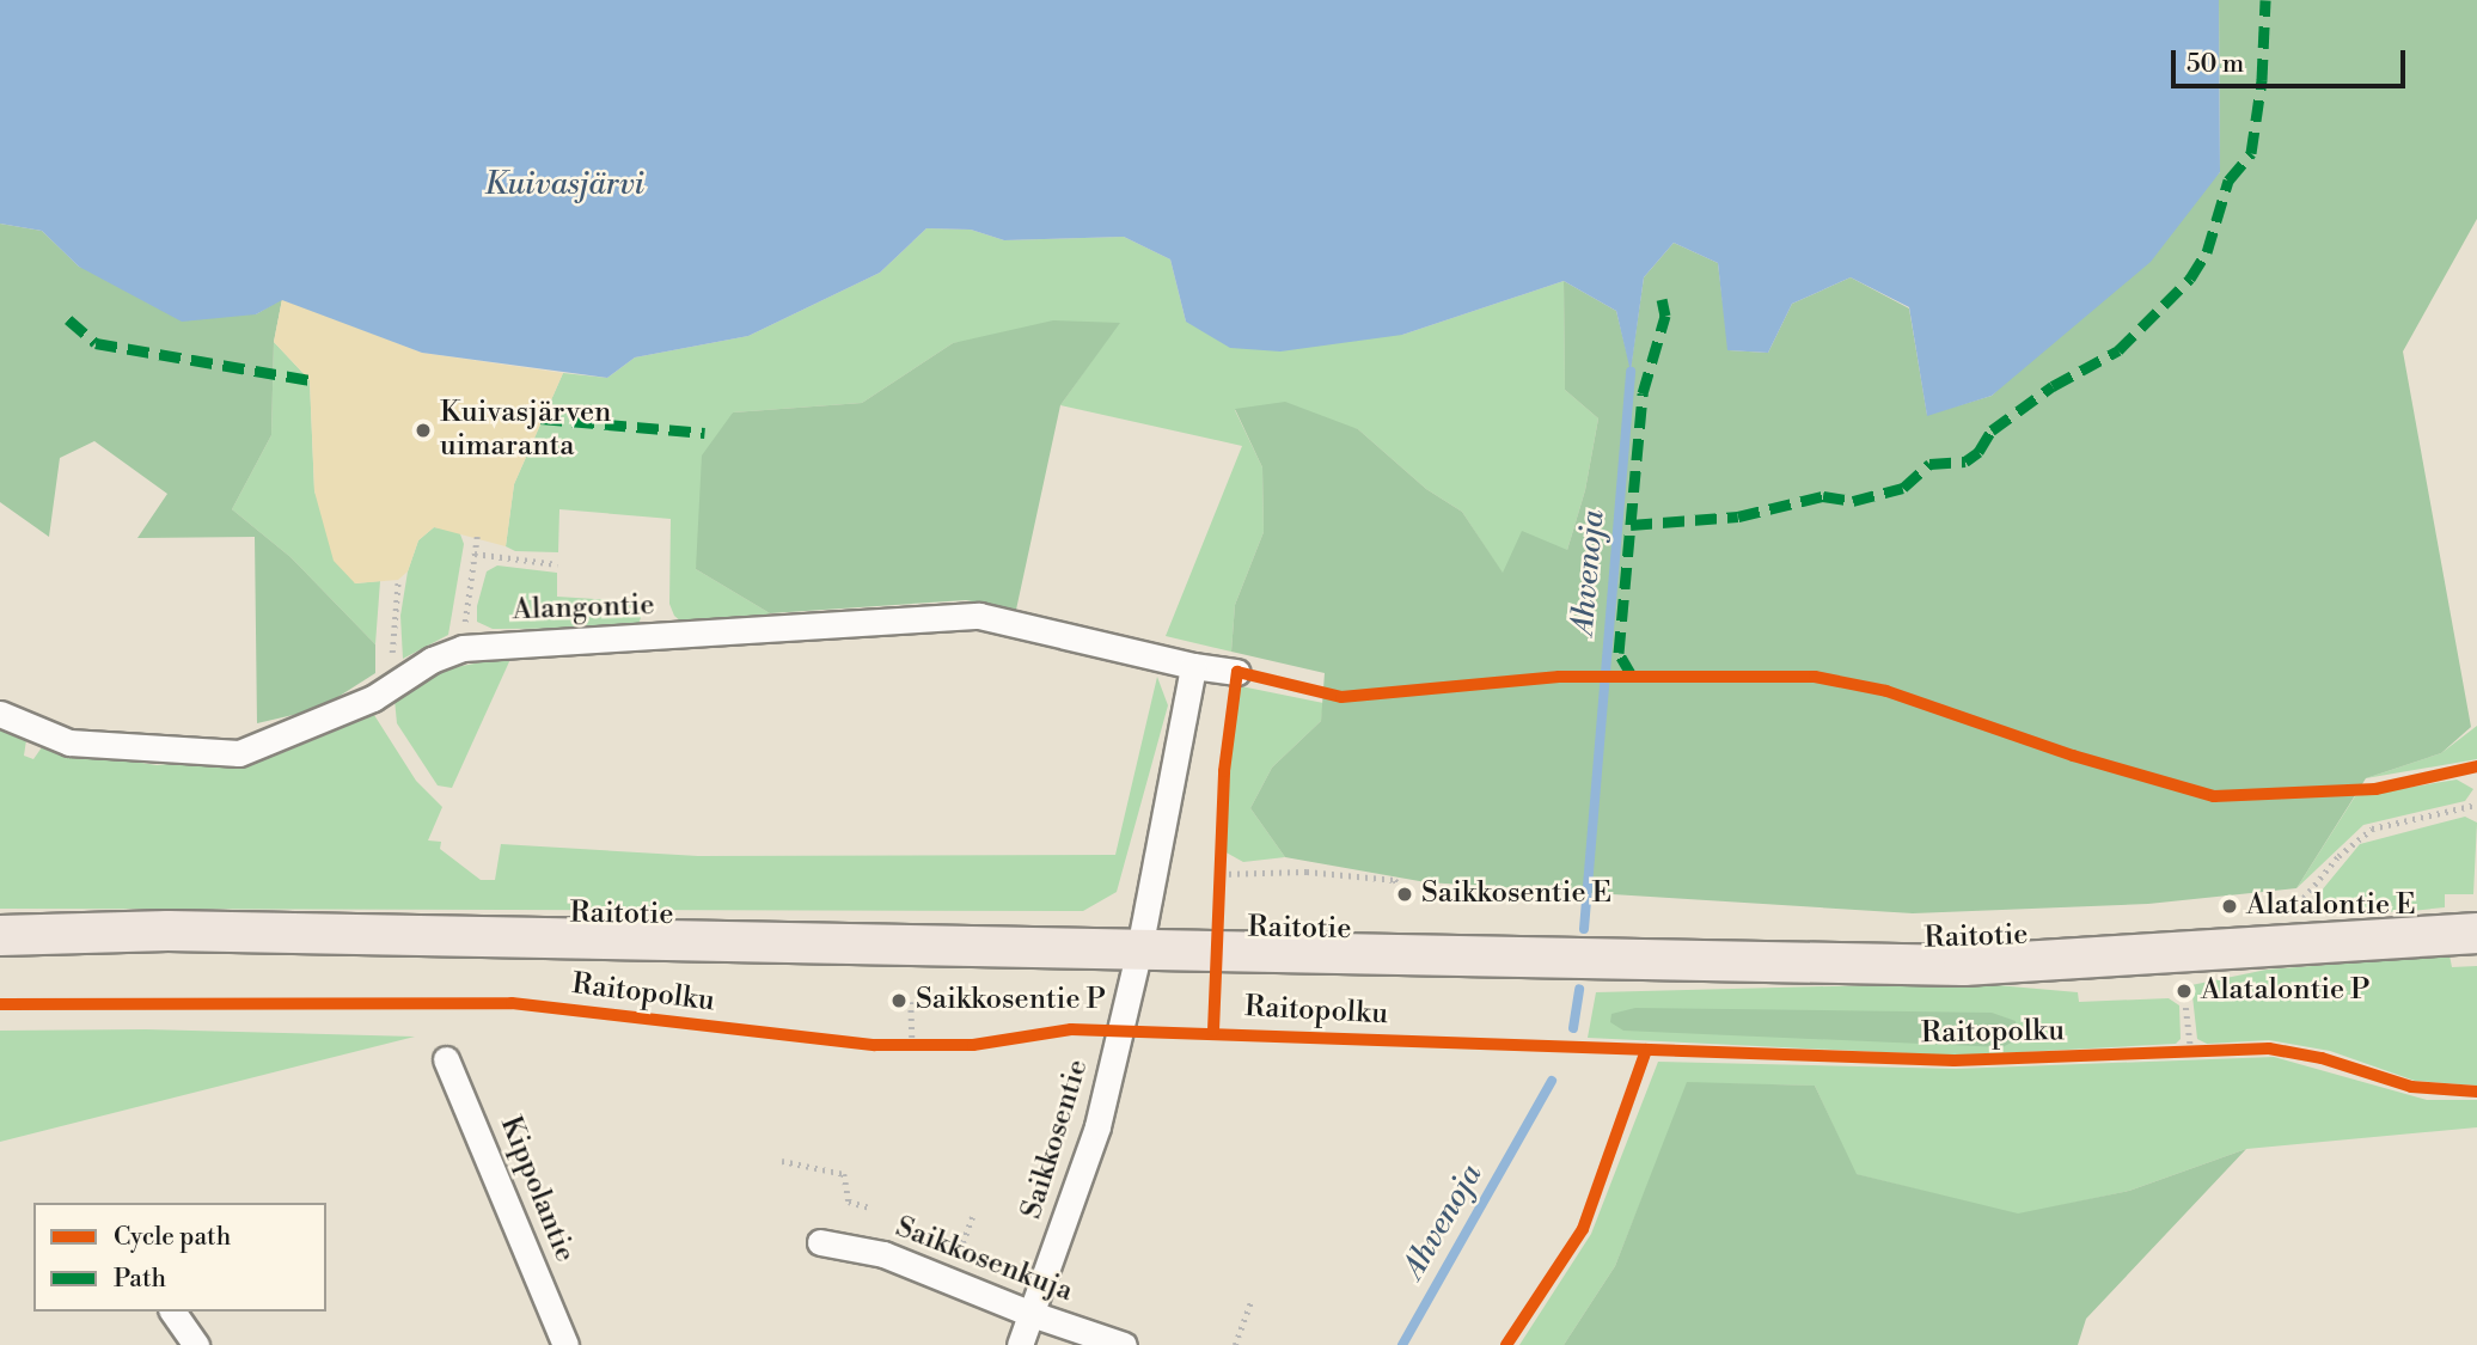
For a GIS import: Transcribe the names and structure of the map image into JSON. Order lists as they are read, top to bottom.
{
  "streets": {
    "main road": ["Raitotie"],
    "street": [
      "Alangontie",
      "Saikkosentie",
      "Kippolantie",
      "Saikkosenkuja"
    ],
    "cycle path": ["Raitopolku"]
  },
  "crossings": [
    ["Raitotie", "Saikkosentie"],
    ["Saikkosentie", "Saikkosenkuja"]
  ],
  "water": ["Kuivasjärvi", "Ahvenoja"],
  "places": [
    "Kuivasjärven uimaranta",
    "Saikkosentie E",
    "Alatalontie E",
    "Alatalontie P",
    "Saikkosentie P"
  ],
  "legend": ["Cycle path", "Path"],
  "scale_bar": "50 m"
}
